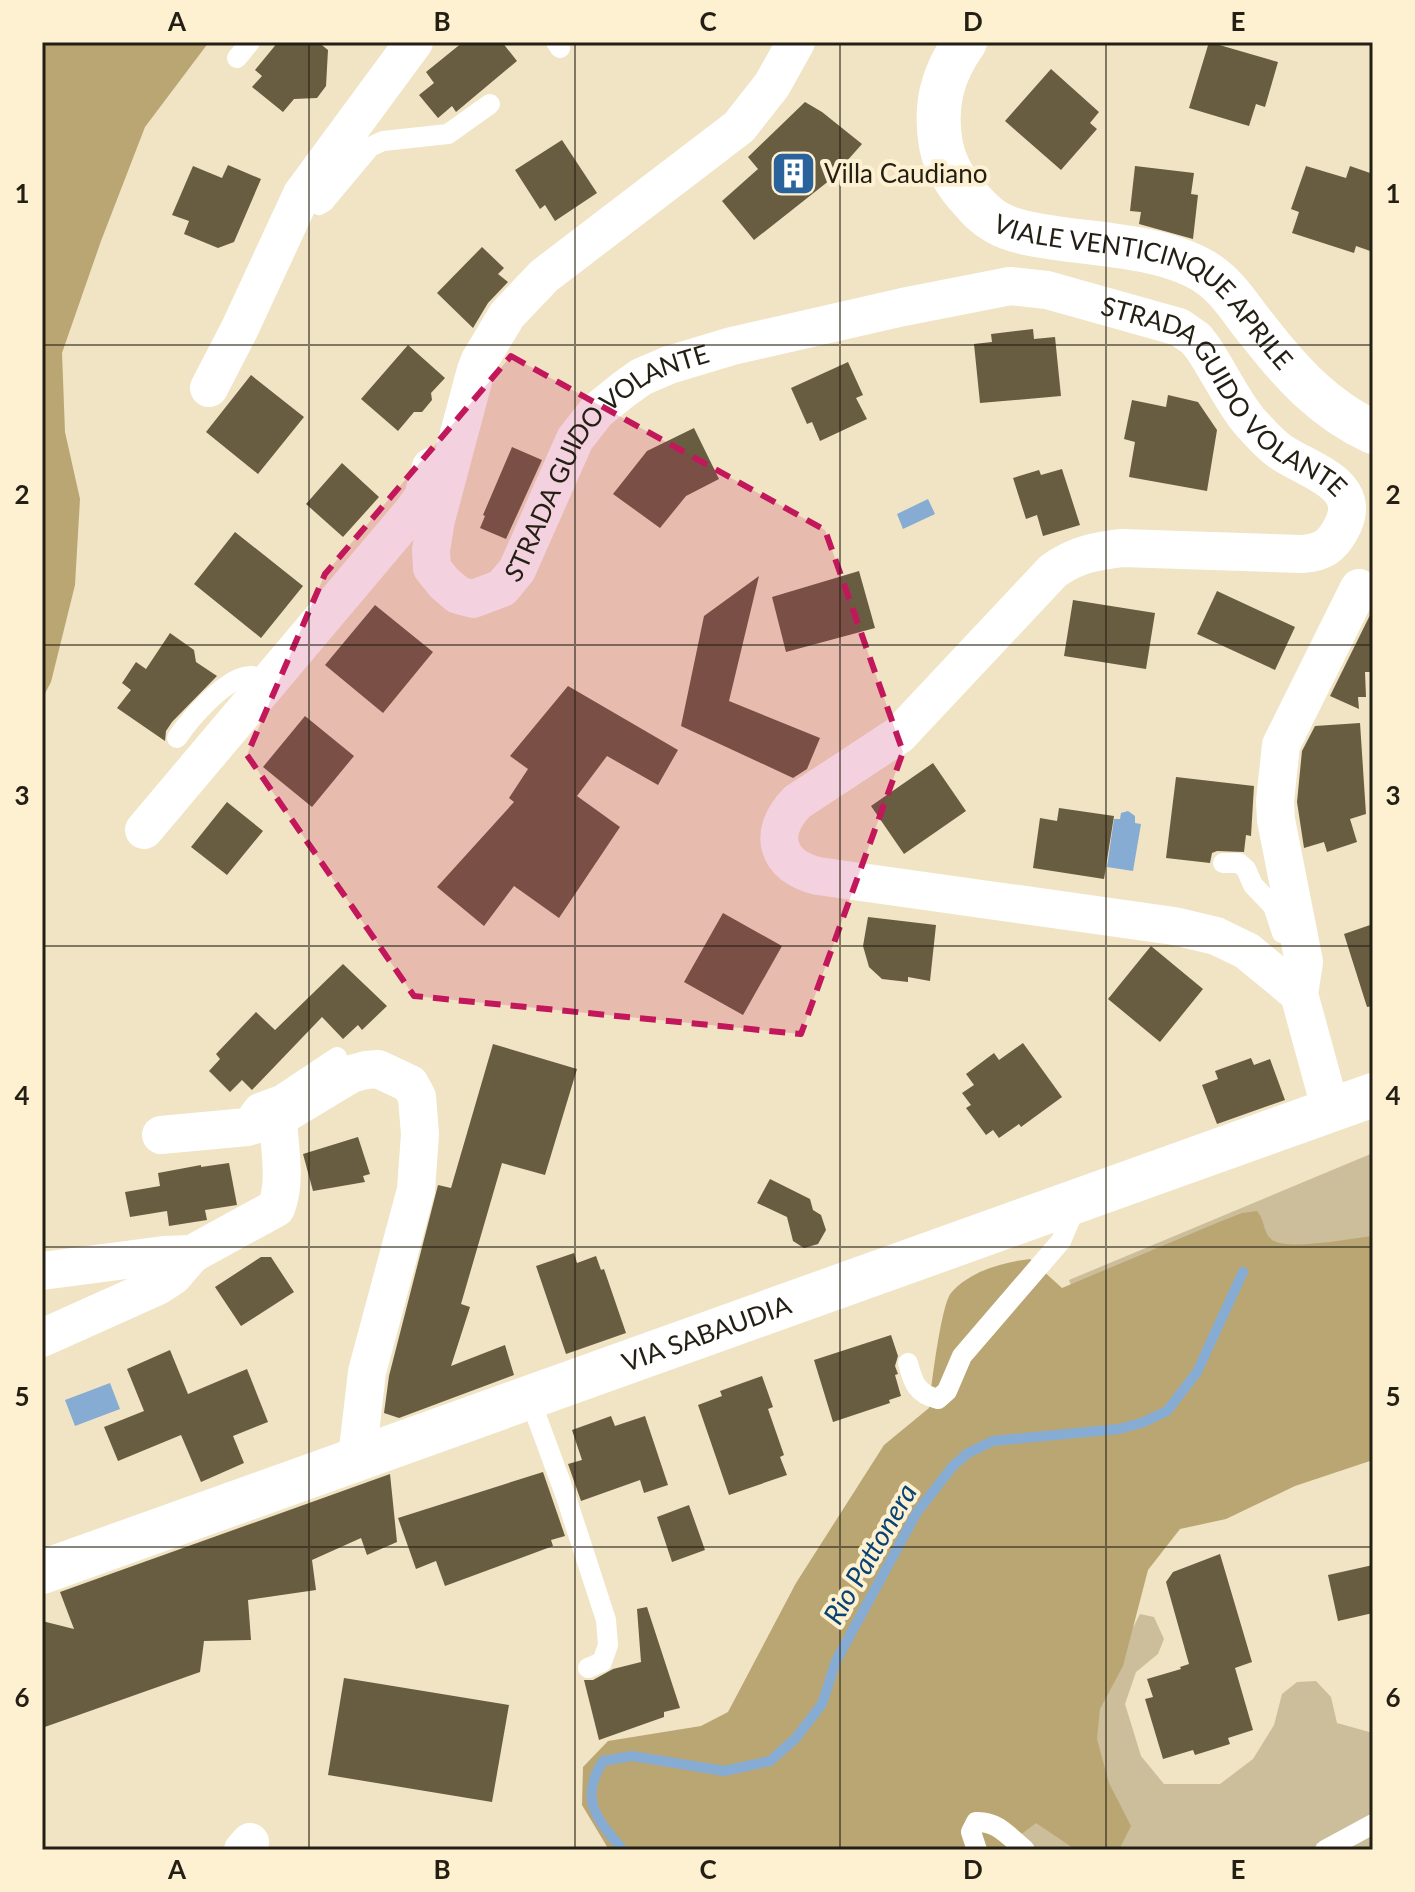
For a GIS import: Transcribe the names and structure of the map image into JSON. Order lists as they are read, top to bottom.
{
  "streets": {
    "street": ["VIALE VENTICINQUE APRILE", "STRADA GUIDO VOLANTE", "VIA SABAUDIA"]
  },
  "water": ["Rio Pattonera"],
  "places": {
    "building": ["Villa Caudiano"]
  },
  "grid": {
    "columns": [
      "A",
      "B",
      "C",
      "D",
      "E"
    ],
    "rows": [
      "1",
      "2",
      "3",
      "4",
      "5",
      "6"
    ]
  }
}
